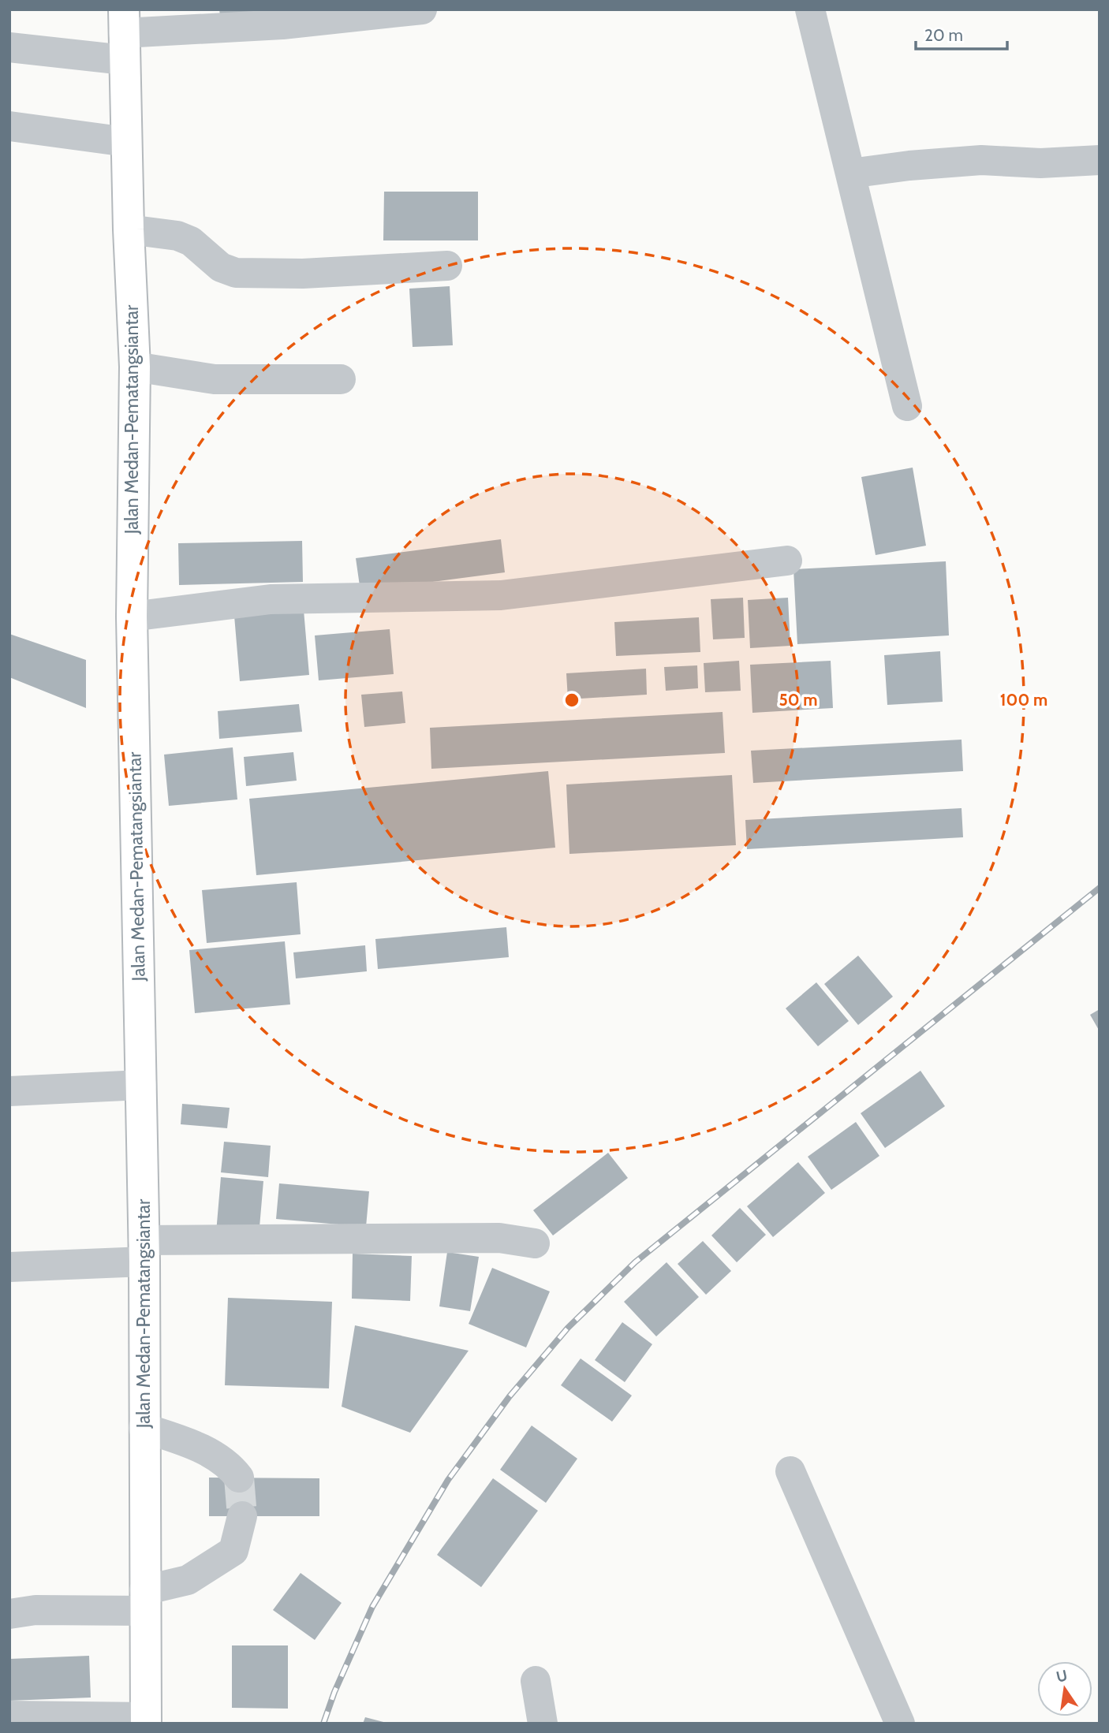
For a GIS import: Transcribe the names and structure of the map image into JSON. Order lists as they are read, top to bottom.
{
  "streets": {
    "highway": ["Jalan Medan-Pematangsiantar"]
  },
  "scale_bar": "20 m",
  "north": "top",
  "rings": ["50 m", "100 m"]
}
